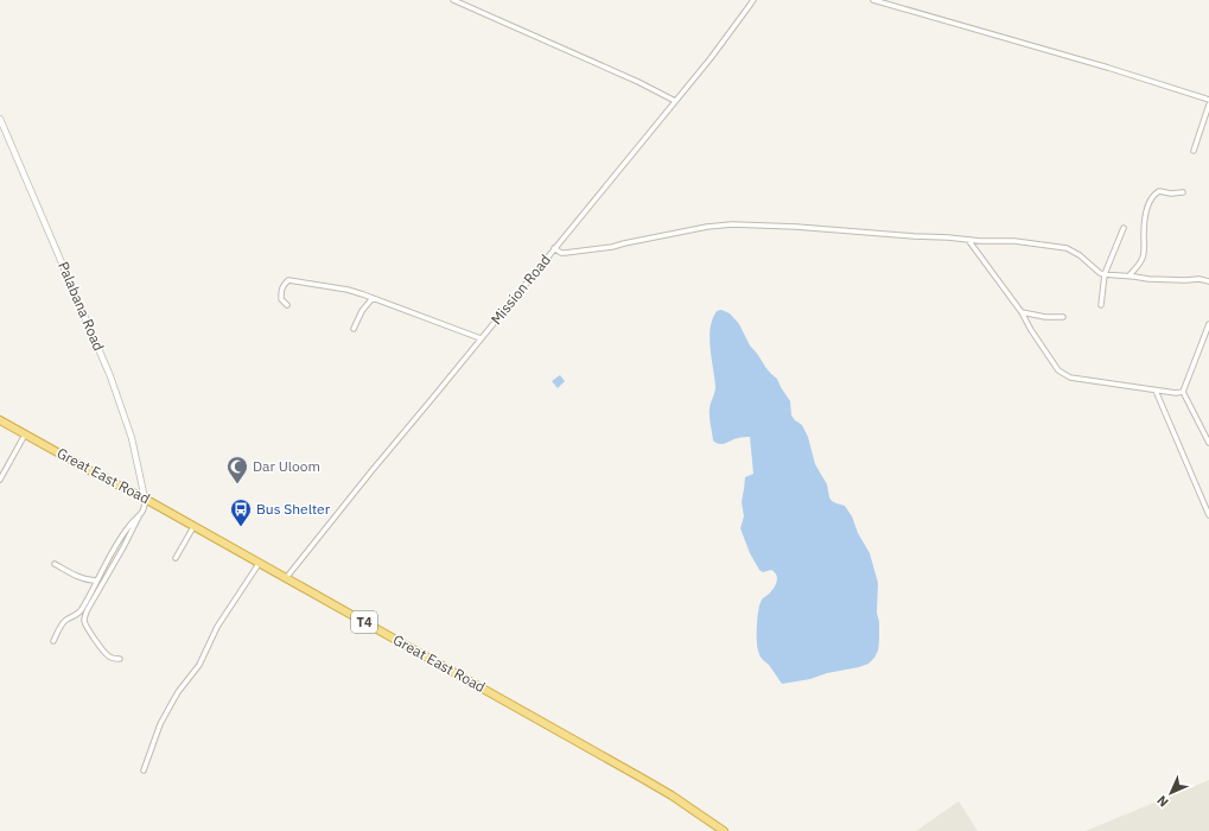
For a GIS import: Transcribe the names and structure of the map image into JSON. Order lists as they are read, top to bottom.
{
  "streets": {
    "highway": ["Great East Road", "T4"],
    "street": ["Mission Road", "Palabana Road"]
  },
  "crossings": [
    ["Mission Road", "Great East Road"],
    ["Palabana Road", "Great East Road"]
  ],
  "places": {
    "mosque": ["Dar Uloom"],
    "bus stop": ["Bus Shelter"]
  },
  "north": "bottom left"
}
